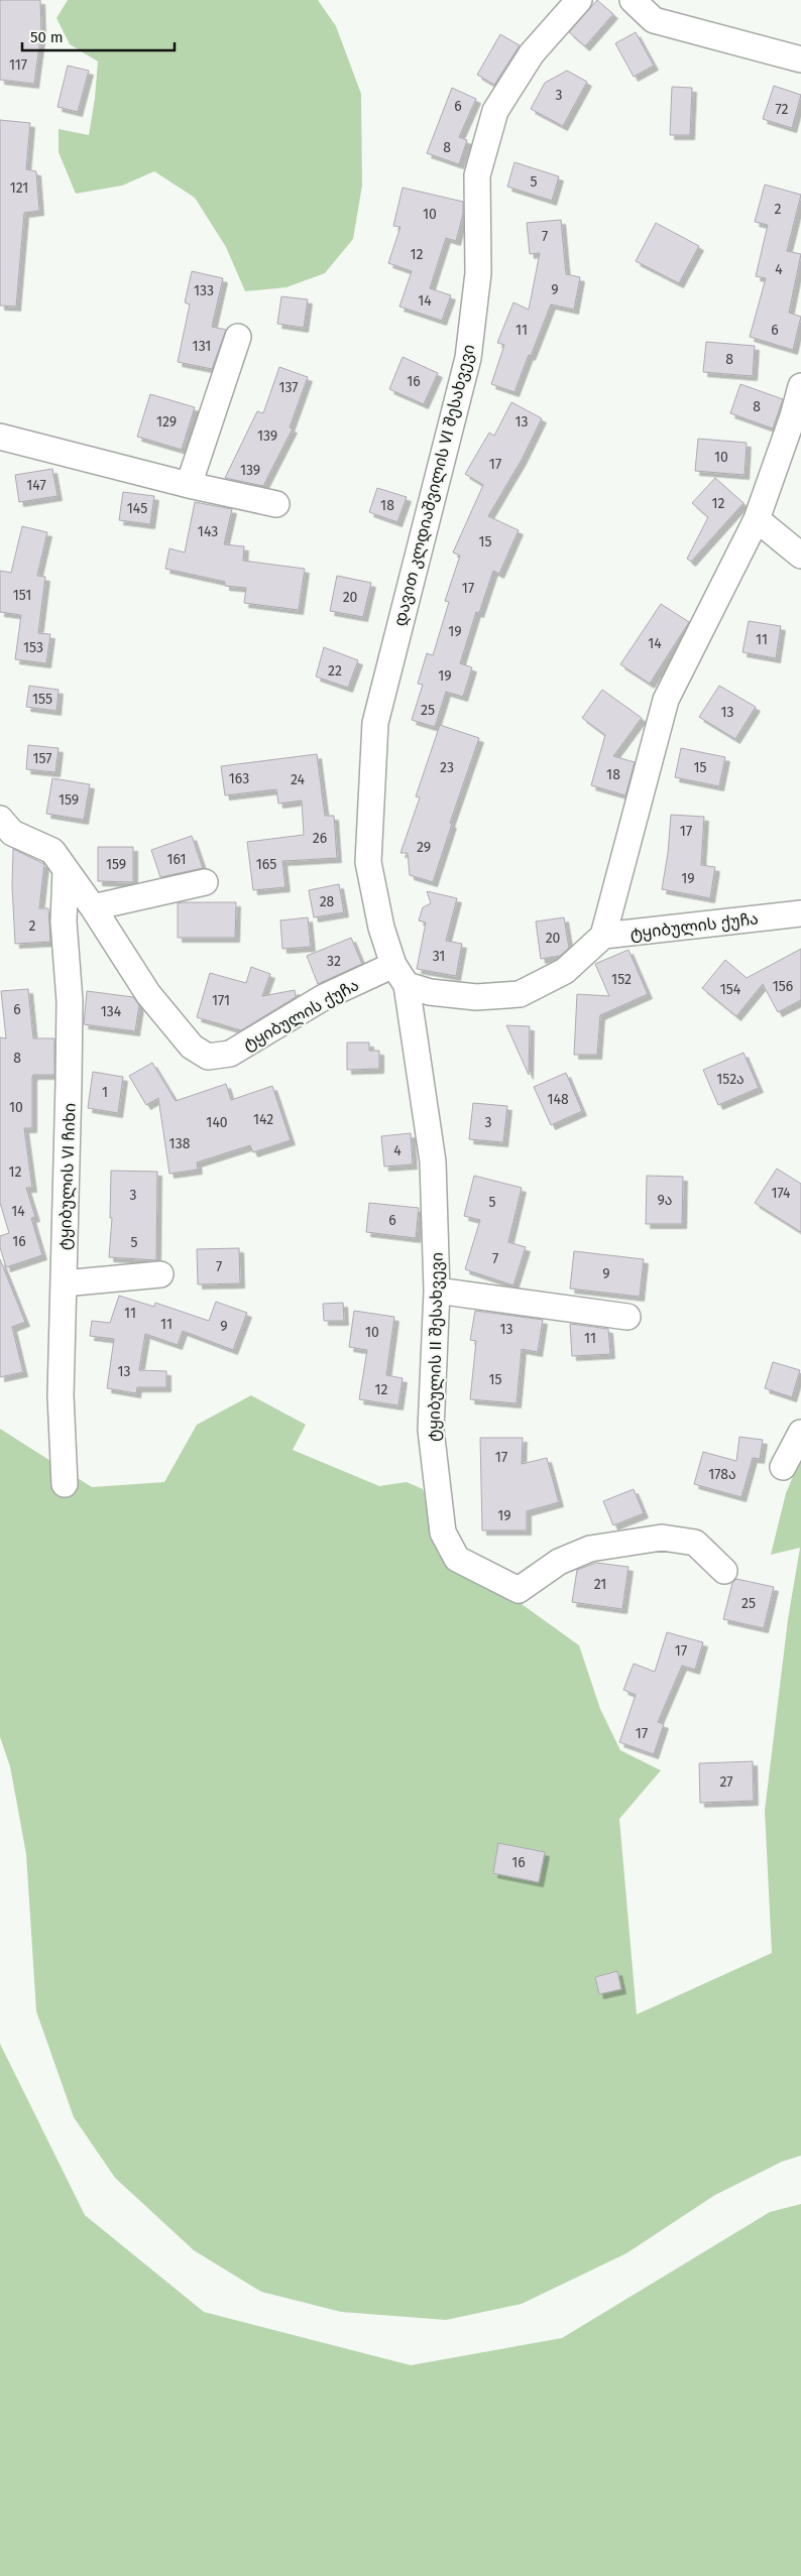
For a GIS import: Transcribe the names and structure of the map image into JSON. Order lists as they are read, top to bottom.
{
  "streets": {
    "street": [
      "დავით კლდიაშვილის VI შესახვევი",
      "ტყიბულის ქუჩა",
      "ტყიბულის VI ჩიხი",
      "ტყიბულის II შესახვევი"
    ]
  },
  "crossings": [
    ["დავით კლდიაშვილის VI შესახვევი", "ტყიბულის ქუჩა"],
    ["დავით კლდიაშვილის VI შესახვევი", "ტყიბულის II შესახვევი"],
    ["ტყიბულის ქუჩა", "ტყიბულის VI ჩიხი"],
    ["ტყიბულის ქუჩა", "ტყიბულის II შესახვევი"]
  ],
  "house_numbers": [
    "117",
    "3",
    "6",
    "72",
    "8",
    "5",
    "121",
    "2",
    "10",
    "7",
    "12",
    "4",
    "9",
    "133",
    "14",
    "11",
    "6",
    "131",
    "8",
    "16",
    "137",
    "8",
    "129",
    "13",
    "139",
    "10",
    "17",
    "139",
    "147",
    "12",
    "18",
    "145",
    "143",
    "15",
    "17",
    "151",
    "20",
    "19",
    "11",
    "14",
    "153",
    "22",
    "19",
    "155",
    "25",
    "13",
    "157",
    "23",
    "15",
    "18",
    "163",
    "24",
    "159",
    "17",
    "26",
    "29",
    "161",
    "159",
    "165",
    "19",
    "28",
    "2",
    "20",
    "31",
    "32",
    "152",
    "156",
    "154",
    "171",
    "6",
    "134",
    "8",
    "152ა",
    "1",
    "148",
    "10",
    "142",
    "140",
    "3",
    "138",
    "4",
    "12",
    "174",
    "3",
    "9ა",
    "5",
    "14",
    "6",
    "16",
    "5",
    "7",
    "7",
    "9",
    "11",
    "11",
    "9",
    "13",
    "10",
    "11",
    "13",
    "15",
    "12",
    "17",
    "178ა",
    "19",
    "21",
    "25",
    "17",
    "17",
    "27",
    "16"
  ],
  "scale_bar": "50 m"
}
